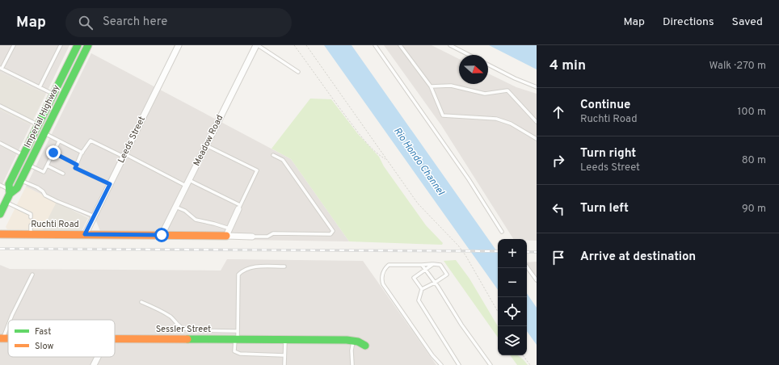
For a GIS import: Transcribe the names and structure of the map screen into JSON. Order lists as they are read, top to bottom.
{
  "streets": {
    "street": [
      "Imperial Highway",
      "Leeds Street",
      "Meadow Road",
      "Ruchti Road",
      "Sessler Street"
    ]
  },
  "crossings": [
    ["Leeds Street", "Ruchti Road"],
    ["Meadow Road", "Ruchti Road"]
  ],
  "water": ["Rio Hondo Channel"],
  "legend": ["Fast", "Slow"],
  "north": "right",
  "page": {
    "header": "Map",
    "search": "Search here",
    "nav": ["Map", "Directions", "Saved"],
    "heading": ["4 min", "Walk · 270 m"],
    "list": [
      ["Continue", "Ruchti Road", "100 m"],
      ["Turn right", "Leeds Street", "80 m"],
      ["Turn left", "90 m"],
      "Arrive at destination"
    ],
    "map_buttons": ["+", "−"]
  }
}
